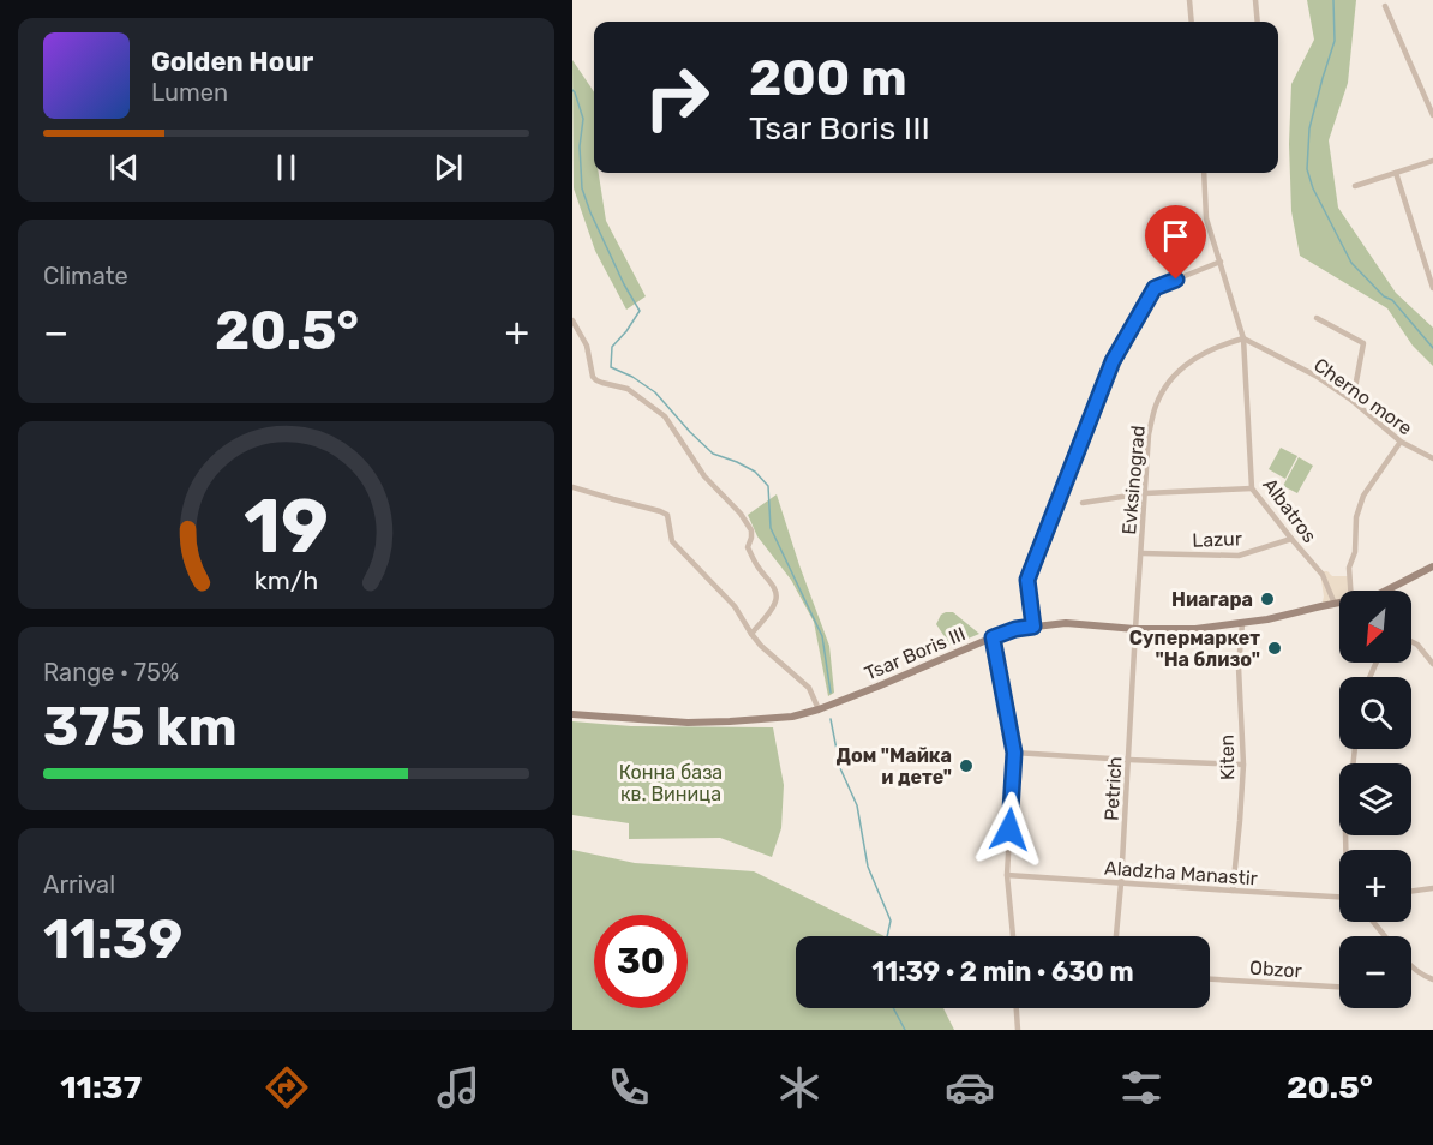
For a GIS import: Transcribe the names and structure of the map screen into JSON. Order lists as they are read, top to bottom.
{
  "streets": {
    "street": [
      "Cherno more",
      "Evksinograd",
      "Albatros",
      "Lazur",
      "Tsar Boris III",
      "Kiten",
      "Petrich",
      "Aladzha Manastir",
      "Obzor"
    ]
  },
  "crossings": [
    ["Cherno more", "Evksinograd"],
    ["Cherno more", "Albatros"],
    ["Evksinograd", "Albatros"],
    ["Evksinograd", "Lazur"],
    ["Evksinograd", "Tsar Boris III"],
    ["Evksinograd", "Petrich"],
    ["Albatros", "Lazur"],
    ["Albatros", "Tsar Boris III"],
    ["Tsar Boris III", "Kiten"],
    ["Tsar Boris III", "Petrich"],
    ["Kiten", "Aladzha Manastir"],
    ["Petrich", "Aladzha Manastir"]
  ],
  "parks": ["Конна база кв. Виница"],
  "places": ["Ниагара", "Супермаркет \"На близо\"", "Дом \"Майка и дете\""],
  "north": "bottom left",
  "page": {
    "turn": ["200 m", "Tsar Boris III"],
    "song": ["Golden Hour", "Lumen"],
    "tile": [
      "Climate",
      ["Range · 75%", "375 km"],
      ["Arrival", "11:39"]
    ],
    "heat": ["−", "20.5°", "+"],
    "map_buttons": ["+", "−"],
    "limit": "30",
    "trip": "11:39 · 2 min · 630 m",
    "tabs": ["11:37", "20.5°"],
    "gauge": ["19", "km/h"]
  }
}
